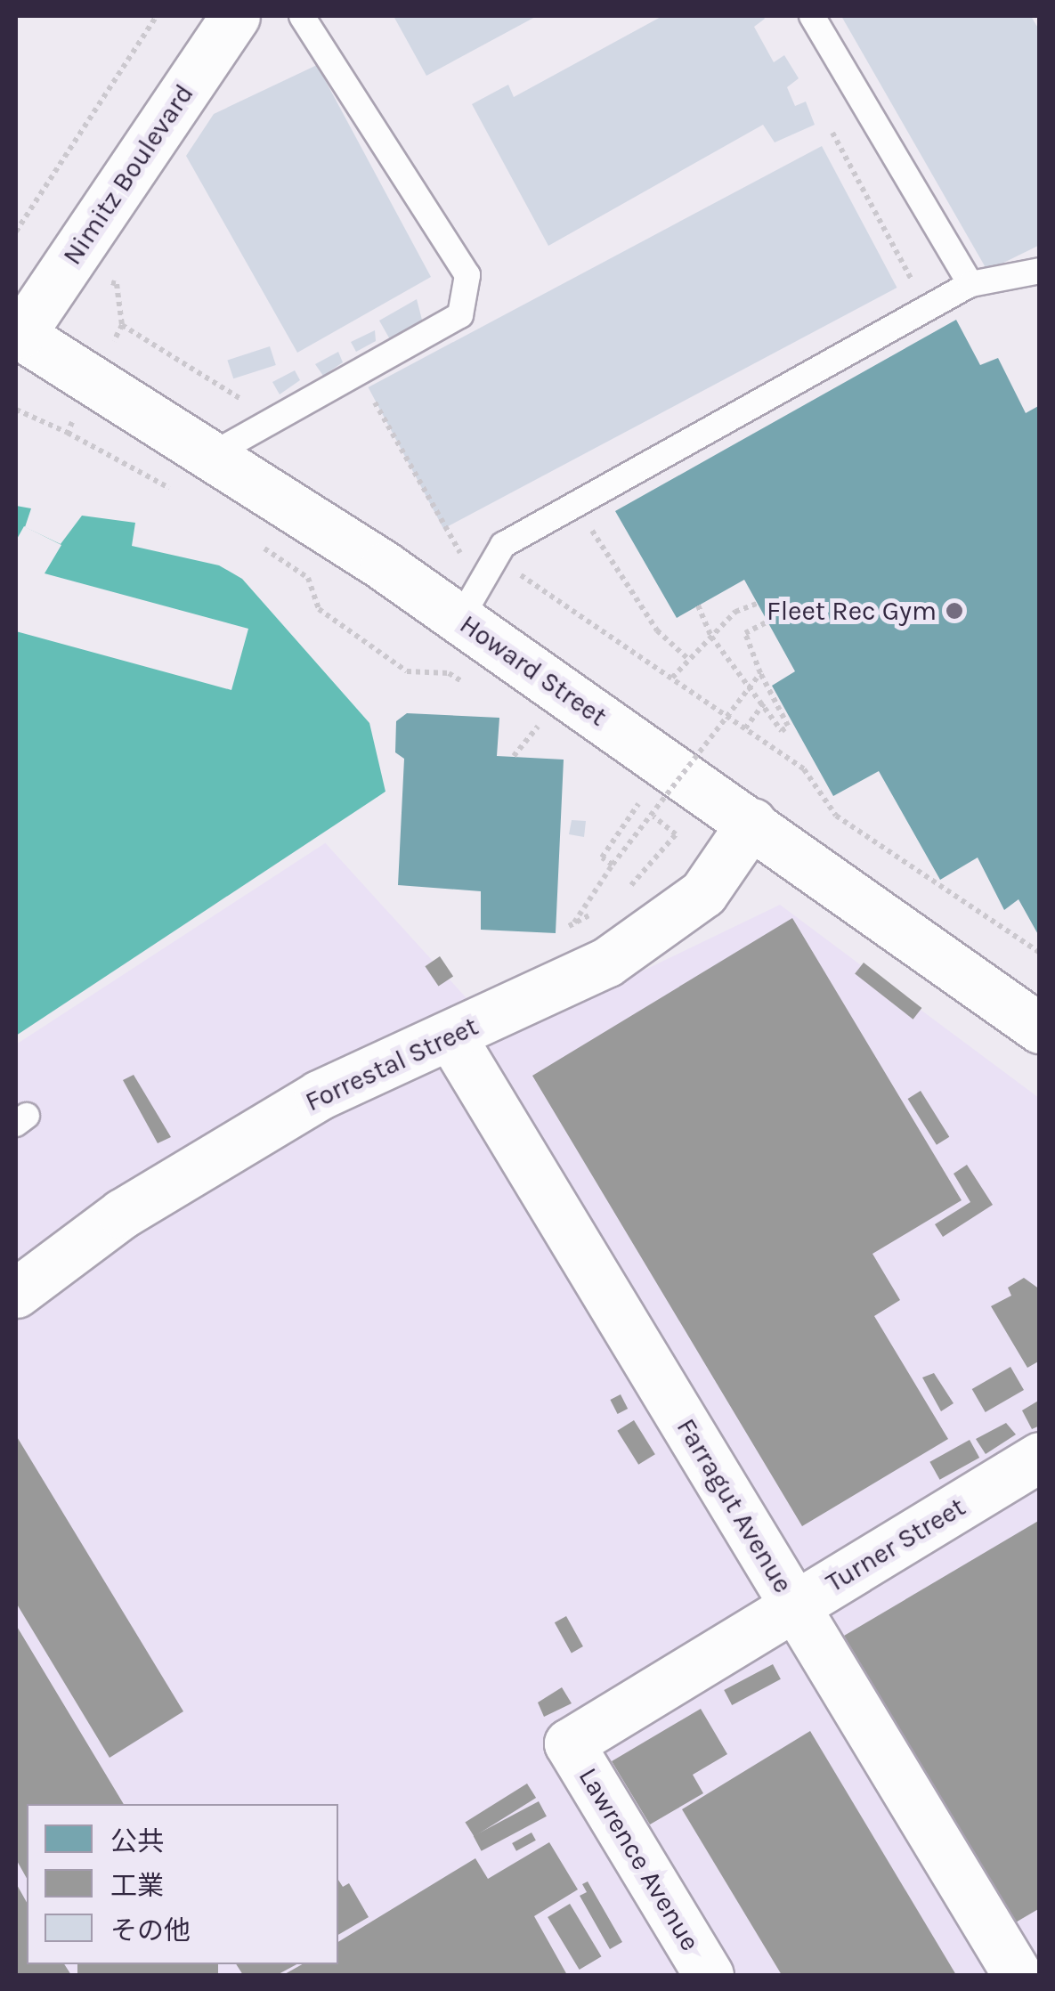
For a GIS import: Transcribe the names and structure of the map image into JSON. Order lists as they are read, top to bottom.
{
  "streets": {
    "street": [
      "Nimitz Boulevard",
      "Howard Street",
      "Forrestal Street",
      "Farragut Avenue",
      "Turner Street",
      "Lawrence Avenue"
    ]
  },
  "crossings": [
    ["Nimitz Boulevard", "Howard Street"],
    ["Howard Street", "Forrestal Street"],
    ["Forrestal Street", "Farragut Avenue"],
    ["Farragut Avenue", "Turner Street"],
    ["Turner Street", "Lawrence Avenue"]
  ],
  "places": ["Fleet Rec Gym"],
  "legend": ["公共", "工業", "その他"]
}
